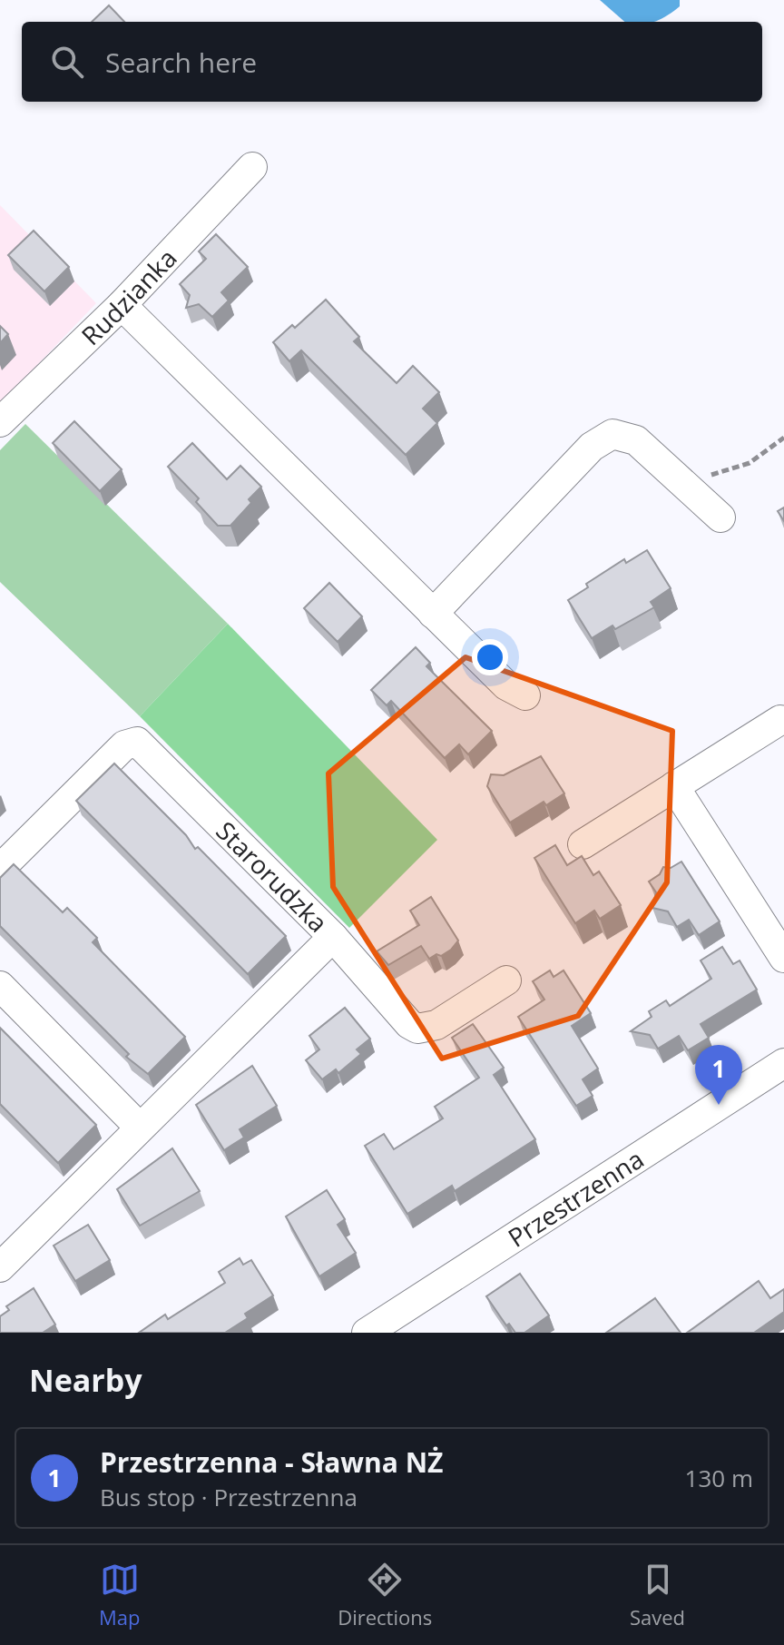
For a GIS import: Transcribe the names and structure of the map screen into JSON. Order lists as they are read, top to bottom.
{
  "streets": {
    "street": ["Rudzianka", "Starorudzka", "Przestrzenna"]
  },
  "page": {
    "search": "Search here",
    "pins": "1",
    "heading": "Nearby",
    "list": [
      {
        "mark": "1",
        "name": "Przestrzenna - Sławna NŻ",
        "note": "Bus stop · Przestrzenna",
        "value": "130 m"
      }
    ],
    "nav": ["Map", "Directions", "Saved"]
  }
}
